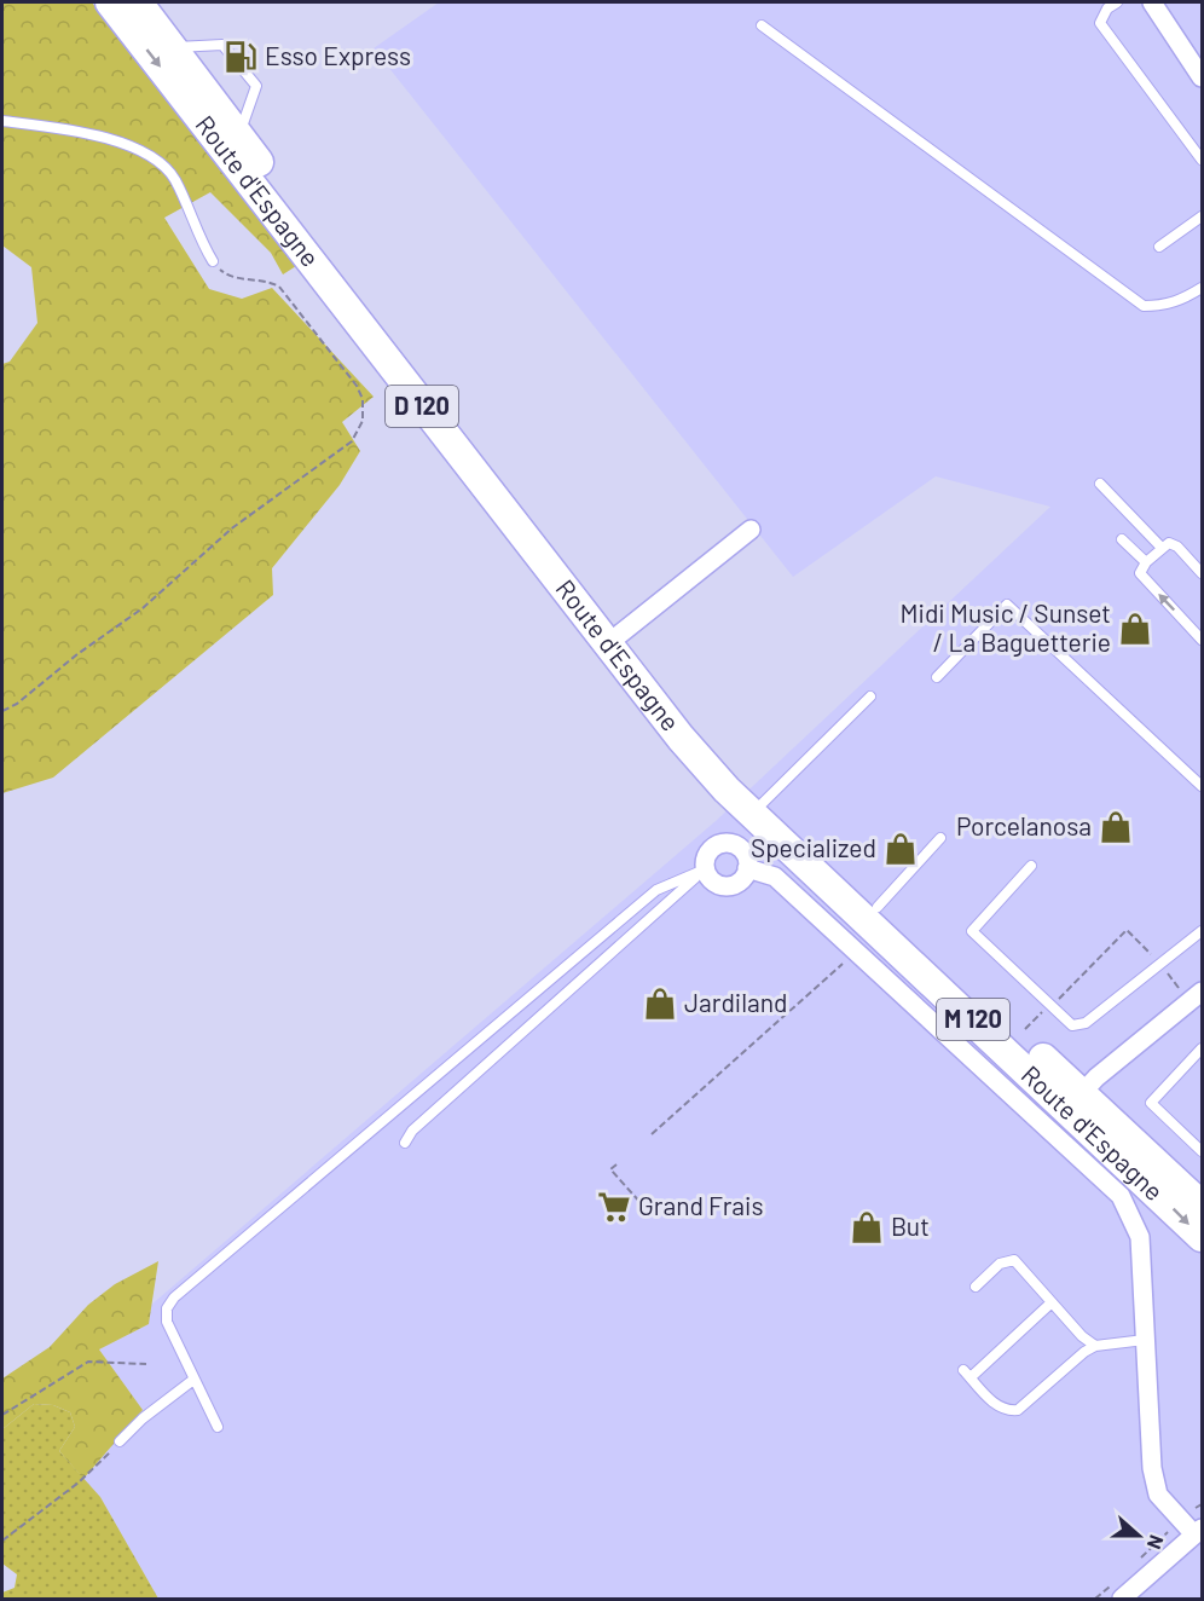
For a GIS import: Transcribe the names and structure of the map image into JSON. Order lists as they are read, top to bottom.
{
  "streets": {
    "main road": ["Route d'Espagne", "D 120", "M 120"]
  },
  "places": {
    "fuel station": ["Esso Express"],
    "shop": [
      "Midi Music / Sunset / La Baguetterie",
      "Porcelanosa",
      "Specialized",
      "Jardiland",
      "But"
    ],
    "supermarket": ["Grand Frais"]
  },
  "north": "right"
}
